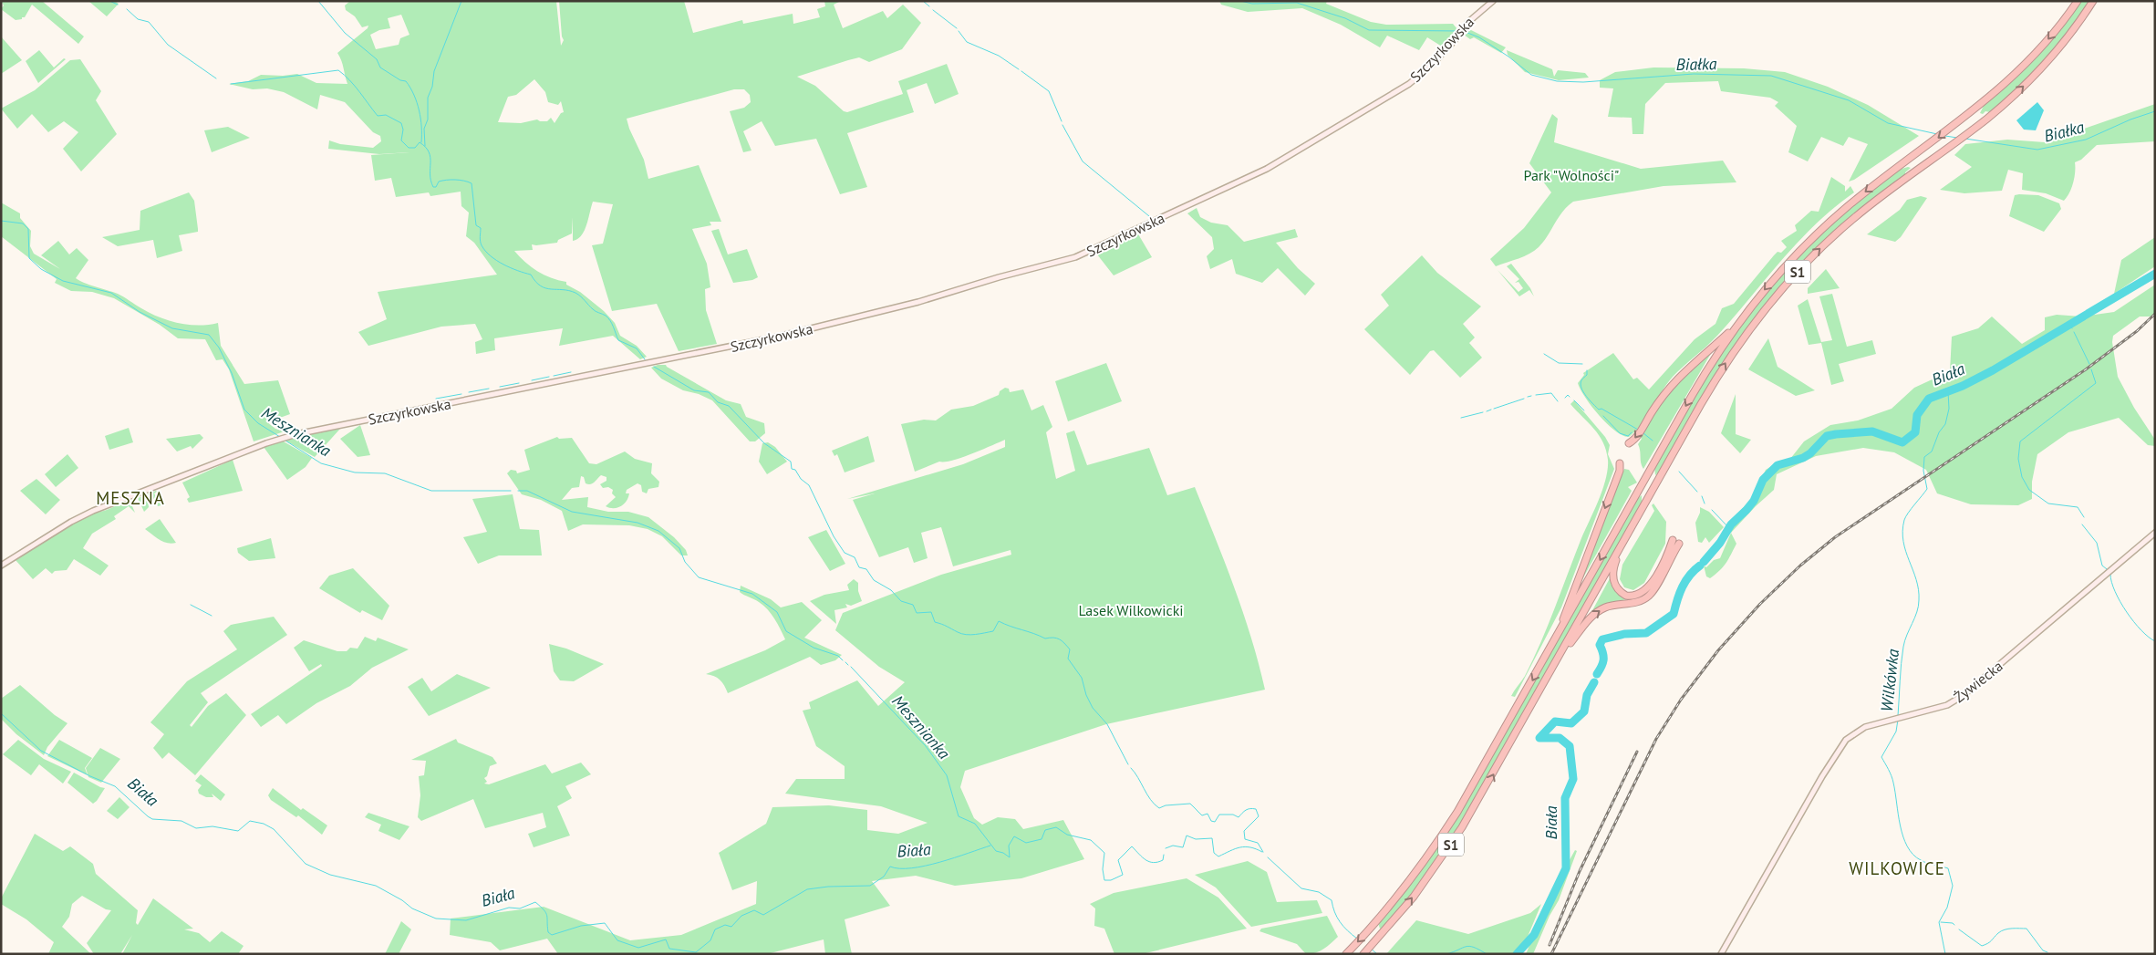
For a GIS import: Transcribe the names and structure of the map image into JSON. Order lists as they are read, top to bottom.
{
  "streets": {
    "highway": ["S1"],
    "main road": ["Szczyrkowska", "Żywiecka"]
  },
  "districts": ["MESZNA", "WILKOWICE"],
  "water": [
    "Białka",
    "Biała",
    "Mesznianka",
    "Wilkówka"
  ],
  "parks": ["Park \"Wolności\"", "Lasek Wilkowicki"]
}
